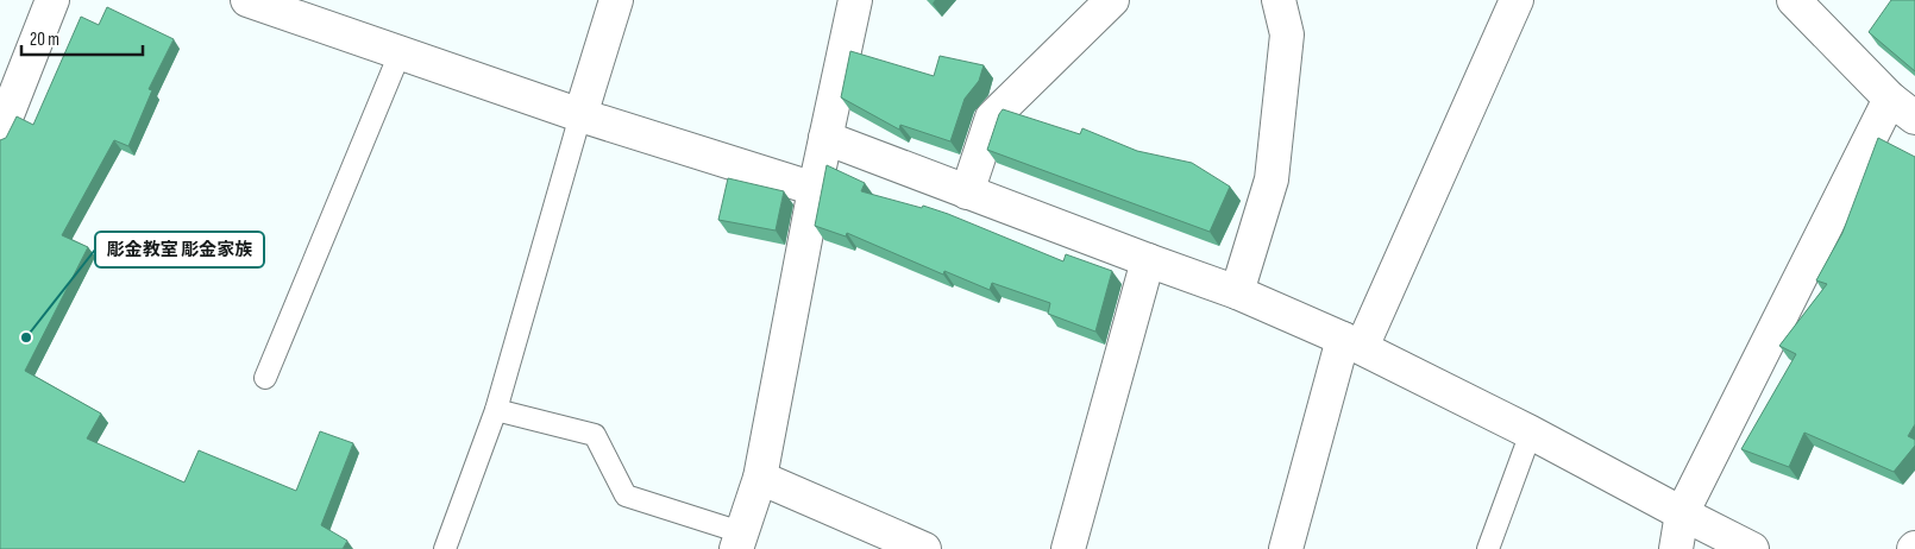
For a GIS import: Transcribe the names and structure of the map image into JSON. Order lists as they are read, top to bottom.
{
  "places": ["彫金教室 彫金家族"],
  "scale_bar": "20 m"
}
